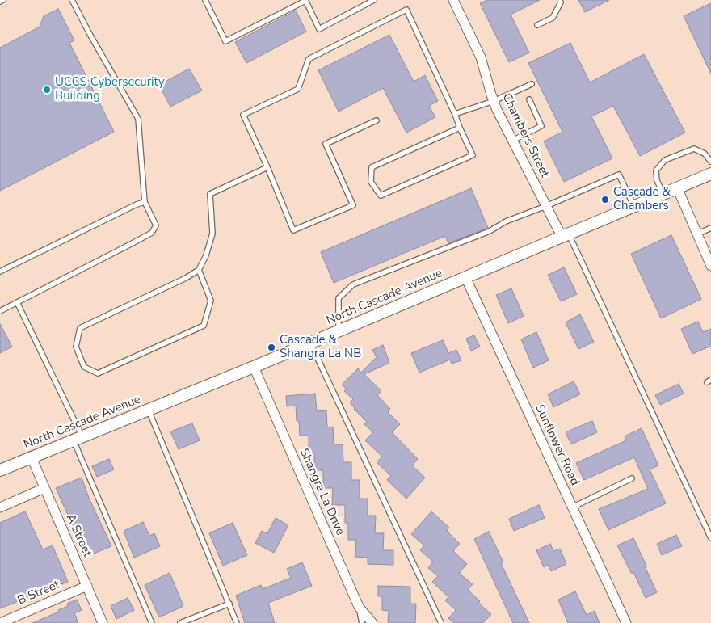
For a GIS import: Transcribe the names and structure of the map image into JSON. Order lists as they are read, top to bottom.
{
  "streets": {
    "street": [
      "Chambers Street",
      "North Cascade Avenue",
      "Sunflower Road",
      "Shangra La Drive",
      "A Street",
      "B Street"
    ]
  },
  "crossings": [
    ["Chambers Street", "North Cascade Avenue"],
    ["North Cascade Avenue", "Sunflower Road"],
    ["North Cascade Avenue", "Shangra La Drive"],
    ["North Cascade Avenue", "A Street"],
    ["A Street", "B Street"]
  ],
  "places": ["UCCS Cybersecurity Building", "Cascade & Chambers", "Cascade & Shangra La NB"]
}
